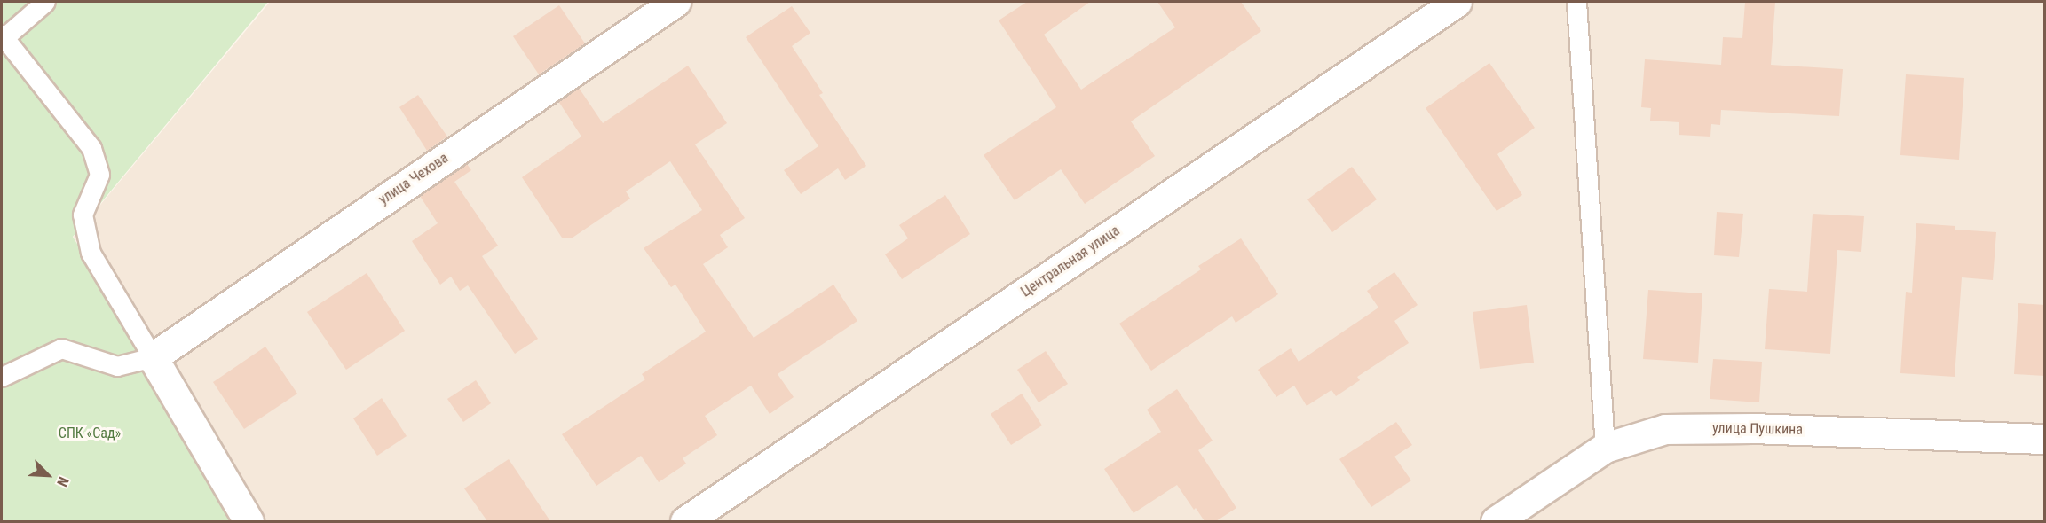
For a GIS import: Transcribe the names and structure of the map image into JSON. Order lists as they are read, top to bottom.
{
  "streets": {
    "street": ["улица Чехова", "Центральная улица", "улица Пушкина"]
  },
  "parks": ["СПК «Сад»"],
  "north": "bottom right"
}
